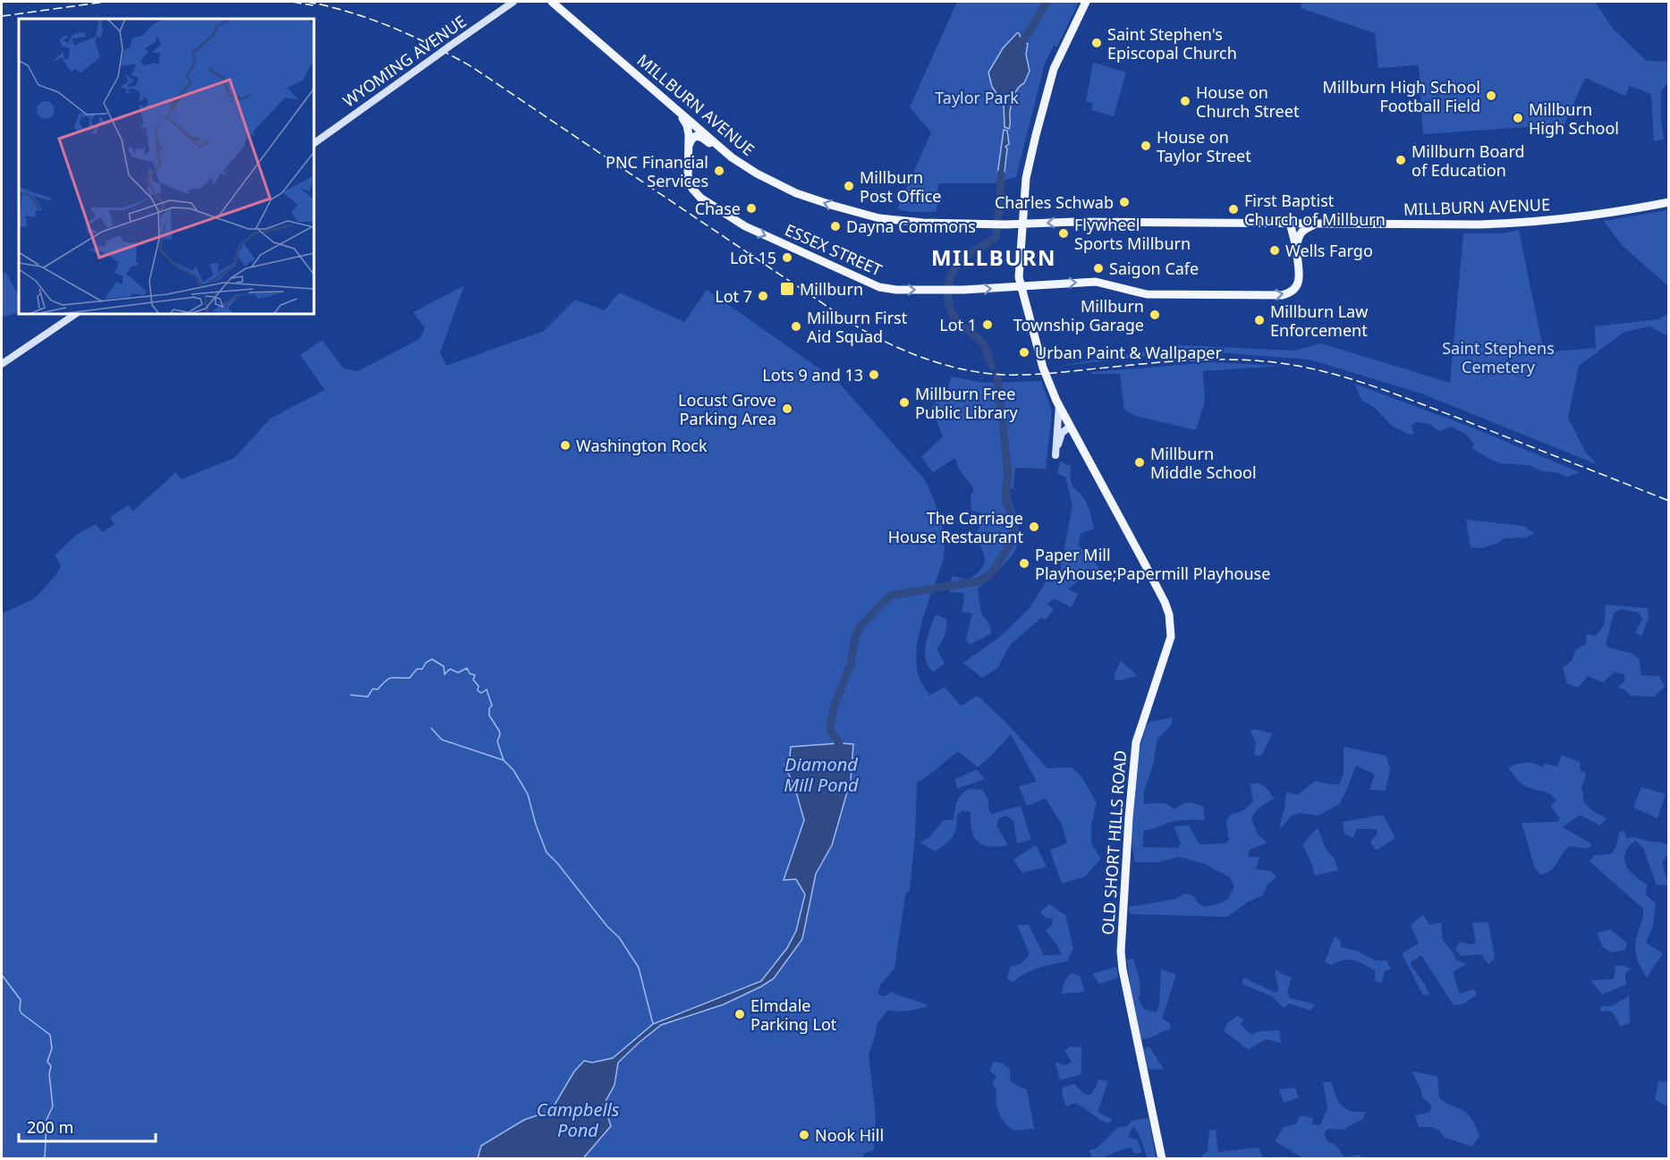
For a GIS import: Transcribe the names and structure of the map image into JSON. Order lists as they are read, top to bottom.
{
  "streets": {
    "main road": [
      "WYOMING AVENUE",
      "MILLBURN AVENUE",
      "ESSEX STREET",
      "OLD SHORT HILLS ROAD"
    ]
  },
  "crossings": [
    ["MILLBURN AVENUE", "ESSEX STREET"],
    ["MILLBURN AVENUE", "OLD SHORT HILLS ROAD"],
    ["ESSEX STREET", "OLD SHORT HILLS ROAD"]
  ],
  "one_way": ["MILLBURN AVENUE", "ESSEX STREET"],
  "districts": ["MILLBURN"],
  "water": ["Diamond Mill Pond", "Campbells Pond"],
  "parks": ["Taylor Park", "Saint Stephens Cemetery"],
  "places": {
    "other": [
      "Saint Stephen's Episcopal Church",
      "Millburn High School Football Field",
      "House on Church Street",
      "Millburn High School",
      "House on Taylor Street",
      "Millburn Board of Education",
      "PNC Financial Services",
      "Millburn Post Office",
      "Charles Schwab",
      "Chase",
      "First Baptist Church of Millburn",
      "Dayna Commons",
      "Flywheel Sports Millburn",
      "Wells Fargo",
      "Lot 15",
      "Saigon Cafe",
      "Lot 7",
      "Millburn Township Garage",
      "Millburn Law Enforcement",
      "Lot 1",
      "Millburn First Aid Squad",
      "Urban Paint & Wallpaper",
      "Lots 9 and 13",
      "Millburn Free Public Library",
      "Locust Grove Parking Area",
      "Washington Rock",
      "Millburn Middle School",
      "The Carriage House Restaurant",
      "Paper Mill Playhouse;Papermill Playhouse",
      "Elmdale Parking Lot",
      "Nook Hill"
    ],
    "transit": ["Millburn"]
  },
  "scale_bar": "200 m"
}
